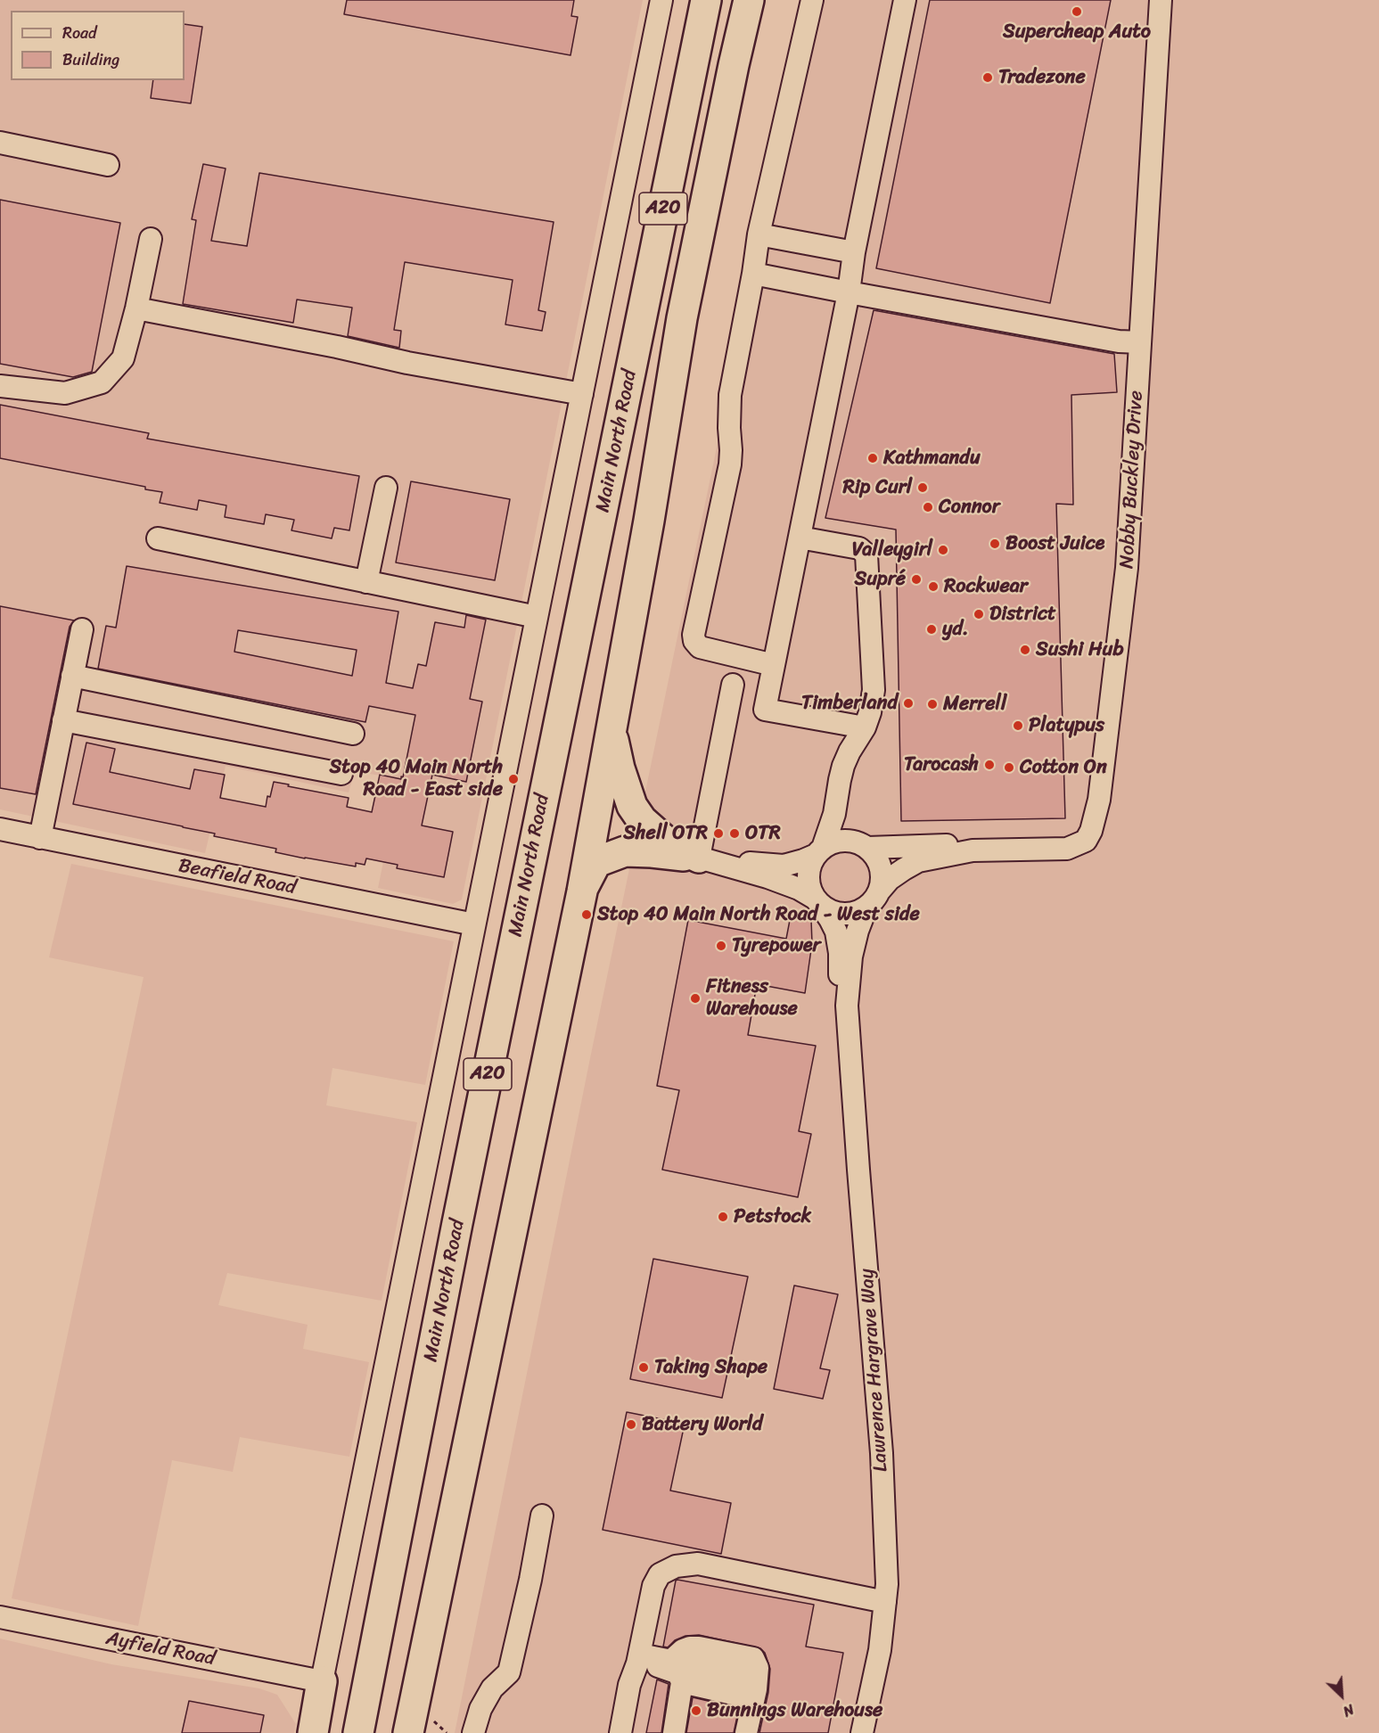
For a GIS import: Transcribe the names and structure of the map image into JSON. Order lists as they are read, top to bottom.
{
  "streets": {
    "highway": ["A20", "Main North Road"],
    "street": [
      "Nobby Buckley Drive",
      "Beafield Road",
      "Lawrence Hargrave Way",
      "Ayfield Road"
    ]
  },
  "crossings": [
    ["Main North Road", "Beafield Road"],
    ["Main North Road", "Ayfield Road"],
    ["Nobby Buckley Drive", "Lawrence Hargrave Way"]
  ],
  "places": [
    "Supercheap Auto",
    "Tradezone",
    "Kathmandu",
    "Rip Curl",
    "Connor",
    "Boost Juice",
    "Valleygirl",
    "Supré",
    "Rockwear",
    "District",
    "yd.",
    "Sushi Hub",
    "Timberland",
    "Merrell",
    "Platypus",
    "Tarocash",
    "Cotton On",
    "Stop 40 Main North Road - East side",
    "Shell OTR",
    "OTR",
    "Stop 40 Main North Road - West side",
    "Tyrepower",
    "Fitness Warehouse",
    "Petstock",
    "Taking Shape",
    "Battery World",
    "Bunnings Warehouse"
  ],
  "legend": ["Road", "Building"],
  "north": "bottom right"
}
